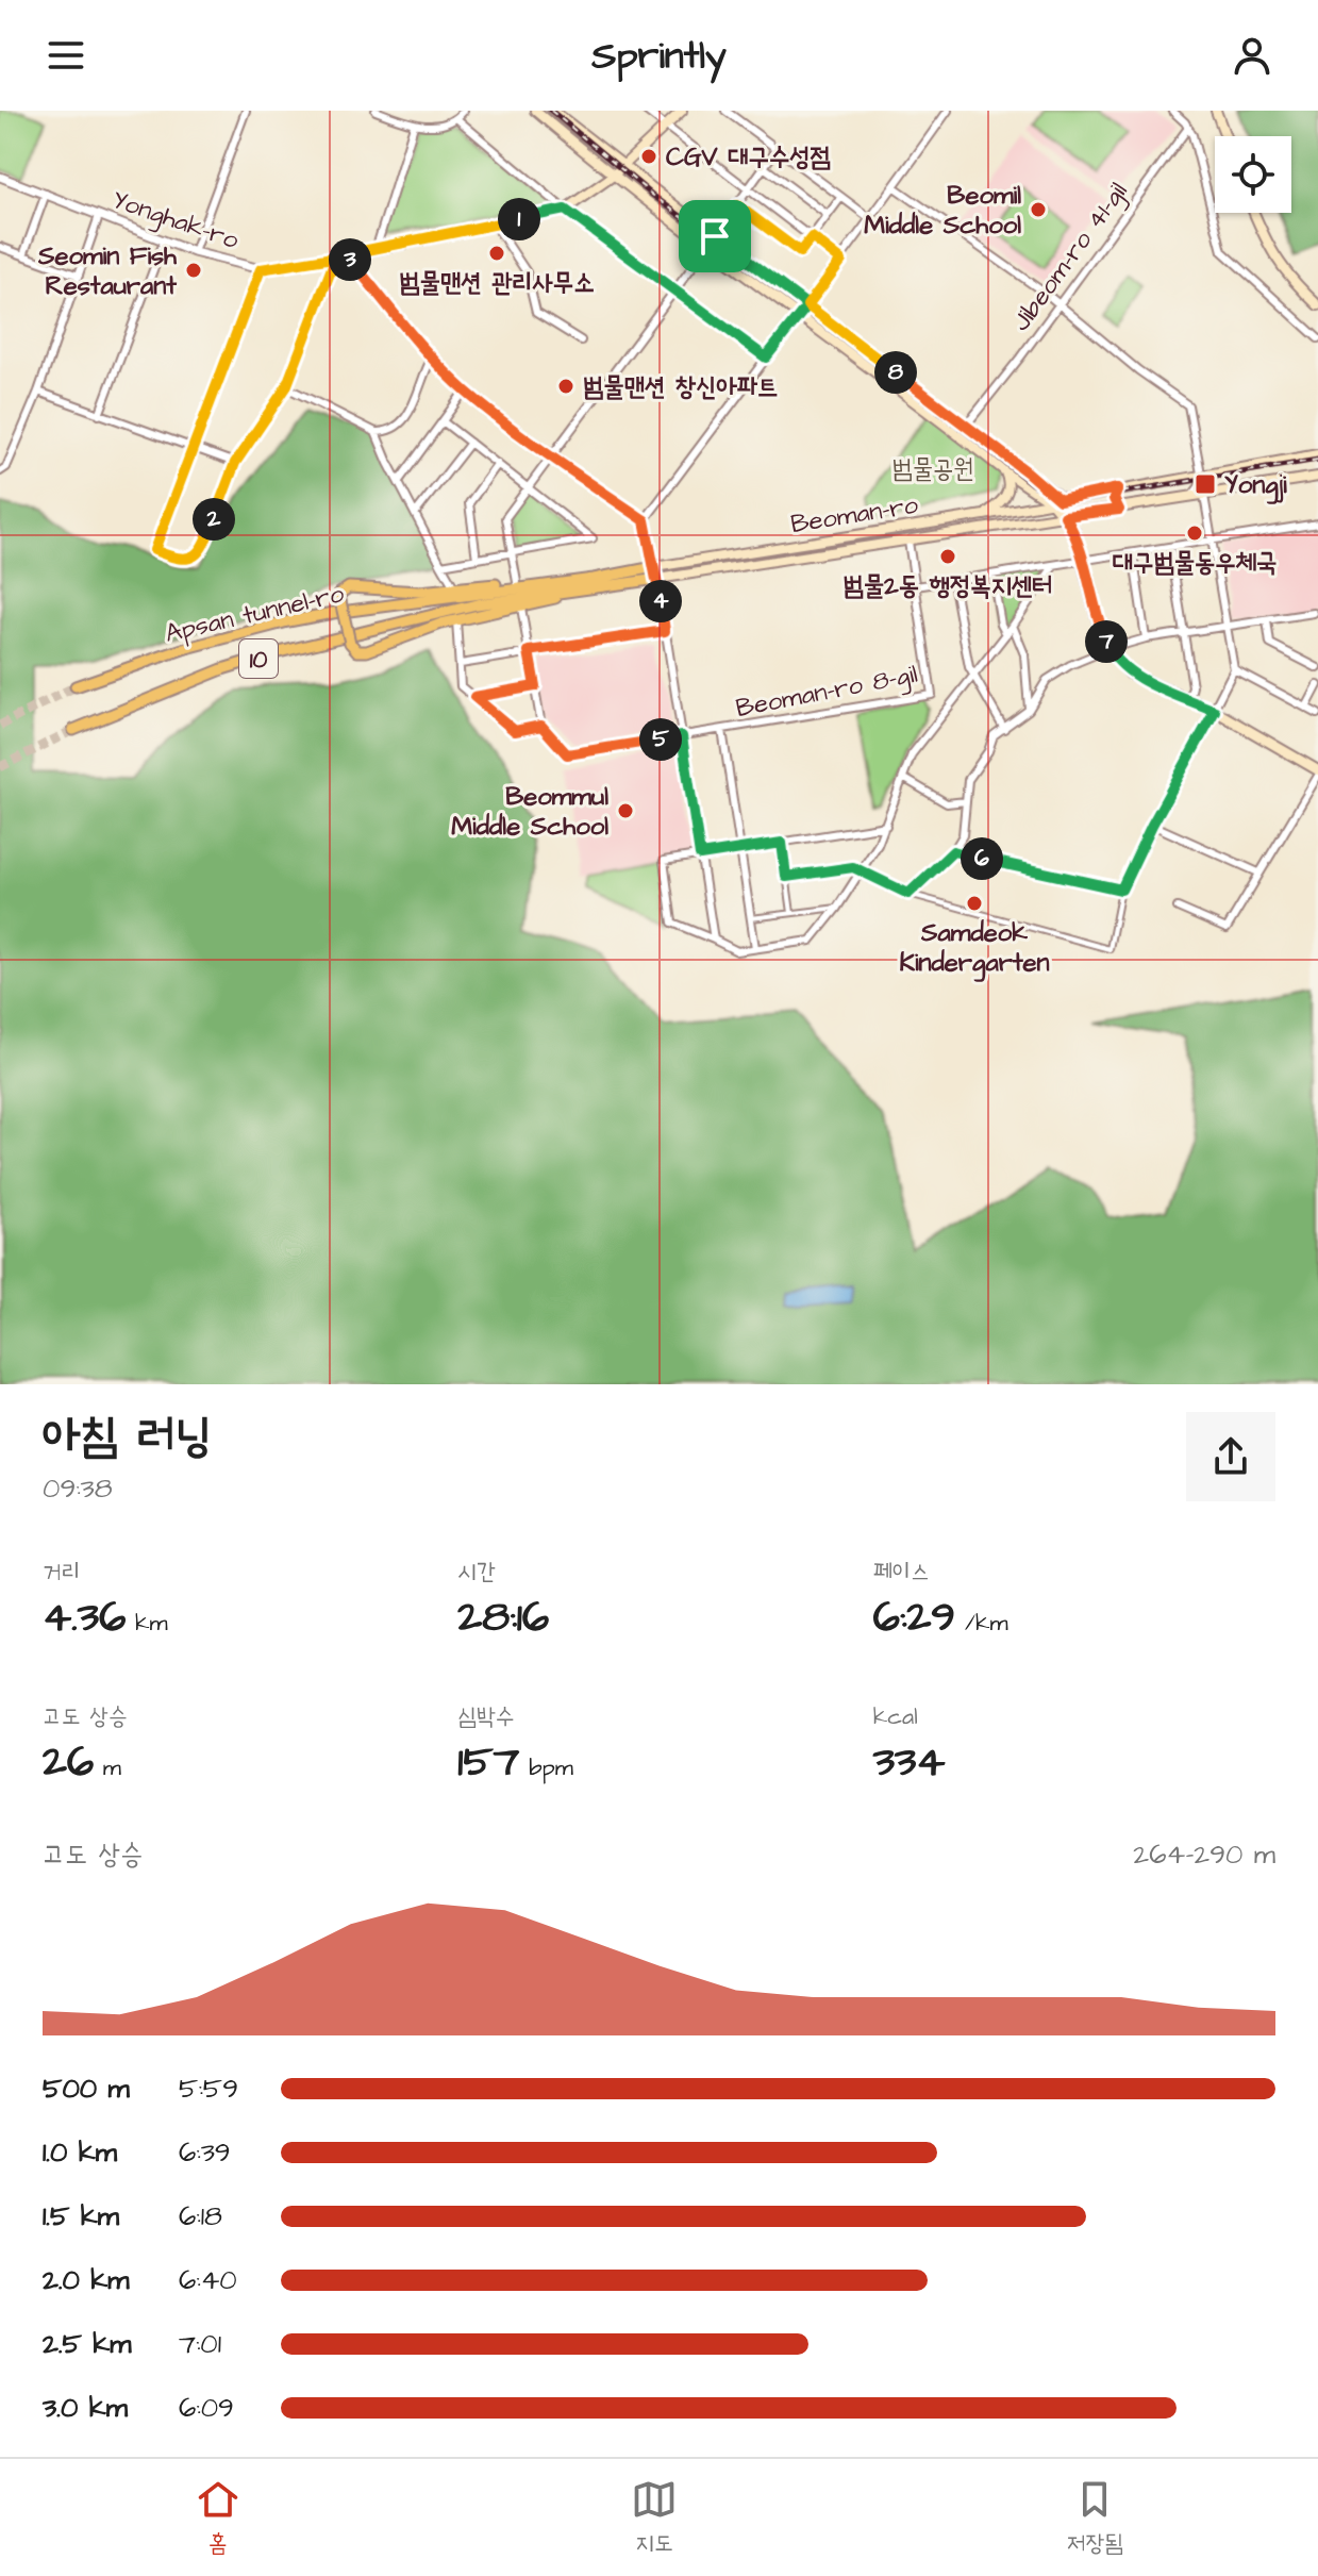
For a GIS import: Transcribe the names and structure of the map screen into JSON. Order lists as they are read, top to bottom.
{
  "streets": {
    "highway": ["Beoman-ro", "Apsan tunnel-ro", "10"],
    "main road": ["Yonghak-ro"],
    "street": ["Jibeom-ro 41-gil", "Beoman-ro 8-gil"]
  },
  "crossings": [
    ["Beoman-ro", "Apsan tunnel-ro"],
    ["Beoman-ro", "Beoman-ro 8-gil"]
  ],
  "parks": ["범물공원"],
  "places": {
    "other": [
      "CGV 대구수성점",
      "Beomil Middle School",
      "범물맨션 관리사무소",
      "Seomin Fish Restaurant",
      "범물맨션 창신아파트",
      "대구범물동우체국",
      "범물2동 행정복지센터",
      "Beommul Middle School",
      "Samdeok Kindergarten"
    ],
    "transit": ["Yongji"]
  },
  "page": {
    "header": "Sprintly",
    "pins": [
      "1",
      "3",
      "8",
      "2",
      "4",
      "7",
      "5",
      "6"
    ],
    "heading": ["아침 러닝", "09:38"],
    "stats": [
      ["거리", "4.36 km"],
      ["시간", "28:16"],
      ["페이스", "6:29 /km"],
      ["고도 상승", "26 m"],
      ["심박수", "157 bpm"],
      ["kcal", "334"]
    ],
    "chart": ["고도 상승", "264–290 m"],
    "list": [
      {
        "name": "500 m",
        "note": "5:59"
      },
      {
        "name": "1.0 km",
        "note": "6:39"
      },
      {
        "name": "1.5 km",
        "note": "6:18"
      },
      {
        "name": "2.0 km",
        "note": "6:40"
      },
      {
        "name": "2.5 km",
        "note": "7:01"
      },
      {
        "name": "3.0 km",
        "note": "6:09"
      }
    ],
    "tabs": ["홈", "지도", "저장됨"]
  }
}
